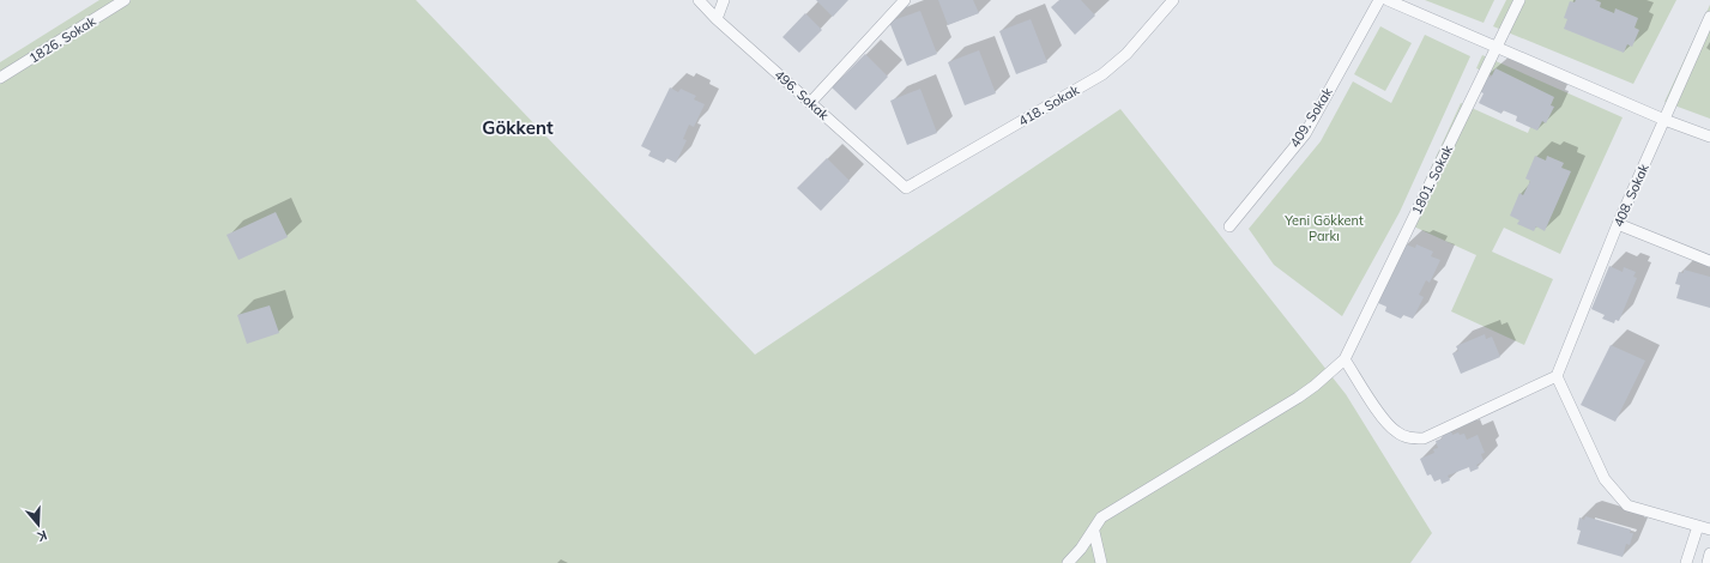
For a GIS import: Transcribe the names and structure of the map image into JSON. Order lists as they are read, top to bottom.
{
  "streets": {
    "street": [
      "1826. Sokak",
      "496. Sokak",
      "418. Sokak",
      "409. Sokak",
      "1801. Sokak",
      "408. Sokak"
    ]
  },
  "crossings": [
    ["496. Sokak", "418. Sokak"]
  ],
  "districts": ["Gökkent"],
  "parks": ["Yeni Gökkent Parkı"],
  "north": "bottom"
}
